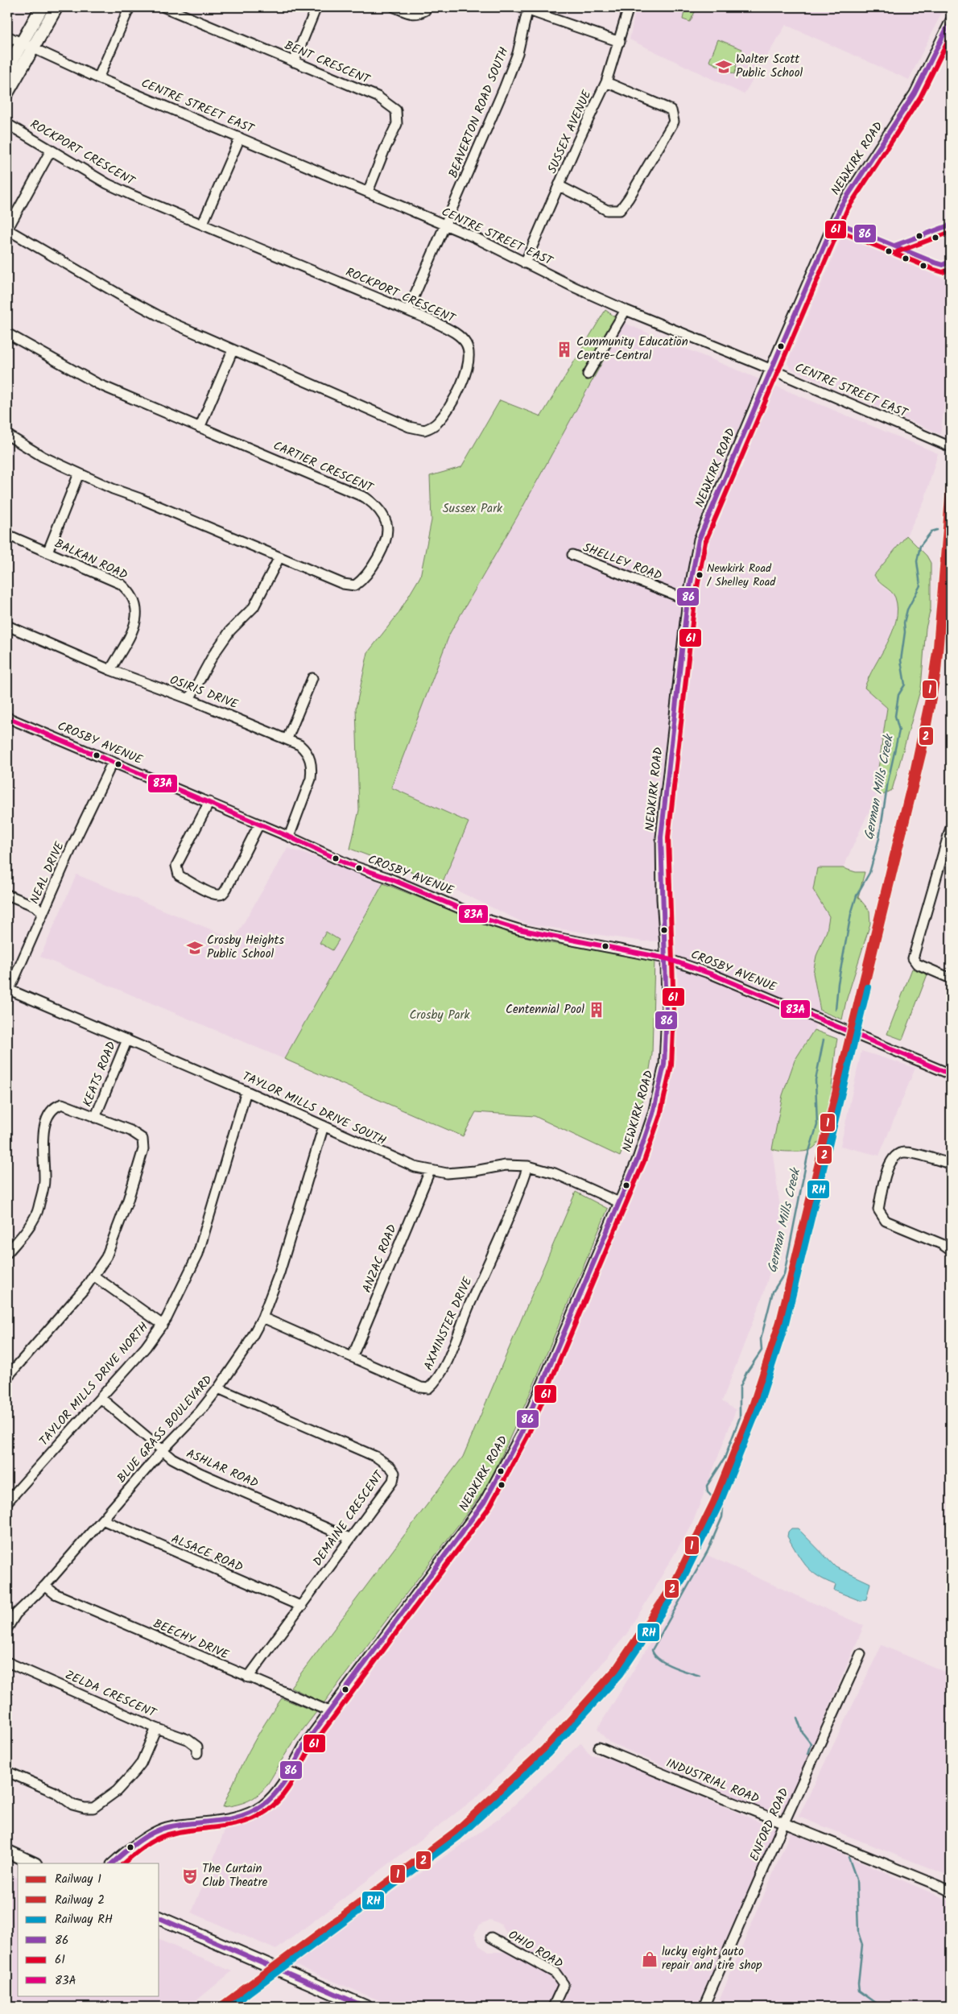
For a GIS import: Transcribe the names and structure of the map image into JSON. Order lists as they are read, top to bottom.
{
  "streets": {
    "street": [
      "BENT CRESCENT",
      "CENTRE STREET EAST",
      "BEAVERTON ROAD SOUTH",
      "SUSSEX AVENUE",
      "ROCKPORT CRESCENT",
      "NEWKIRK ROAD",
      "CARTIER CRESCENT",
      "BALKAN ROAD",
      "SHELLEY ROAD",
      "OSIRIS DRIVE",
      "CROSBY AVENUE",
      "NEAL DRIVE",
      "KEATS ROAD",
      "TAYLOR MILLS DRIVE SOUTH",
      "ANZAC ROAD",
      "AXMINSTER DRIVE",
      "TAYLOR MILLS DRIVE NORTH",
      "BLUE GRASS BOULEVARD",
      "ASHLAR ROAD",
      "DEMAINE CRESCENT",
      "ALSACE ROAD",
      "BEECHY DRIVE",
      "ZELDA CRESCENT",
      "INDUSTRIAL ROAD",
      "ENFORD ROAD",
      "OHIO ROAD"
    ]
  },
  "crossings": [
    ["BENT CRESCENT", "CENTRE STREET EAST"],
    ["CENTRE STREET EAST", "BEAVERTON ROAD SOUTH"],
    ["CENTRE STREET EAST", "SUSSEX AVENUE"],
    ["CENTRE STREET EAST", "NEWKIRK ROAD"],
    ["BEAVERTON ROAD SOUTH", "ROCKPORT CRESCENT"],
    ["NEWKIRK ROAD", "SHELLEY ROAD"],
    ["NEWKIRK ROAD", "CROSBY AVENUE"],
    ["NEWKIRK ROAD", "TAYLOR MILLS DRIVE SOUTH"],
    ["NEWKIRK ROAD", "BEECHY DRIVE"],
    ["BALKAN ROAD", "OSIRIS DRIVE"],
    ["OSIRIS DRIVE", "CROSBY AVENUE"],
    ["CROSBY AVENUE", "NEAL DRIVE"],
    ["NEAL DRIVE", "TAYLOR MILLS DRIVE SOUTH"],
    ["KEATS ROAD", "TAYLOR MILLS DRIVE SOUTH"],
    ["TAYLOR MILLS DRIVE SOUTH", "ANZAC ROAD"],
    ["TAYLOR MILLS DRIVE SOUTH", "AXMINSTER DRIVE"],
    ["TAYLOR MILLS DRIVE SOUTH", "TAYLOR MILLS DRIVE NORTH"],
    ["TAYLOR MILLS DRIVE SOUTH", "BLUE GRASS BOULEVARD"],
    ["ANZAC ROAD", "AXMINSTER DRIVE"],
    ["AXMINSTER DRIVE", "BLUE GRASS BOULEVARD"],
    ["TAYLOR MILLS DRIVE NORTH", "ASHLAR ROAD"],
    ["BLUE GRASS BOULEVARD", "ASHLAR ROAD"],
    ["BLUE GRASS BOULEVARD", "DEMAINE CRESCENT"],
    ["BLUE GRASS BOULEVARD", "ALSACE ROAD"],
    ["BLUE GRASS BOULEVARD", "BEECHY DRIVE"],
    ["ASHLAR ROAD", "DEMAINE CRESCENT"],
    ["DEMAINE CRESCENT", "ALSACE ROAD"],
    ["DEMAINE CRESCENT", "BEECHY DRIVE"],
    ["INDUSTRIAL ROAD", "ENFORD ROAD"]
  ],
  "water": ["German Mills Creek"],
  "parks": ["Sussex Park", "Crosby Park"],
  "places": {
    "school or university": ["Walter Scott Public School", "Crosby Heights Public School"],
    "building": ["Community Education Centre-Central", "Centennial Pool"],
    "other": ["Newkirk Road / Shelley Road"],
    "theatre": ["The Curtain Club Theatre"],
    "shop": ["lucky eight auto repair and tire shop"]
  },
  "lines": [
    "transit line 86",
    "transit line 61",
    "rail line 1",
    "rail line 2",
    "transit line 83A",
    "rail line RH"
  ],
  "legend": [
    "Railway 1",
    "Railway 2",
    "Railway RH",
    "86",
    "61",
    "83A"
  ]
}
